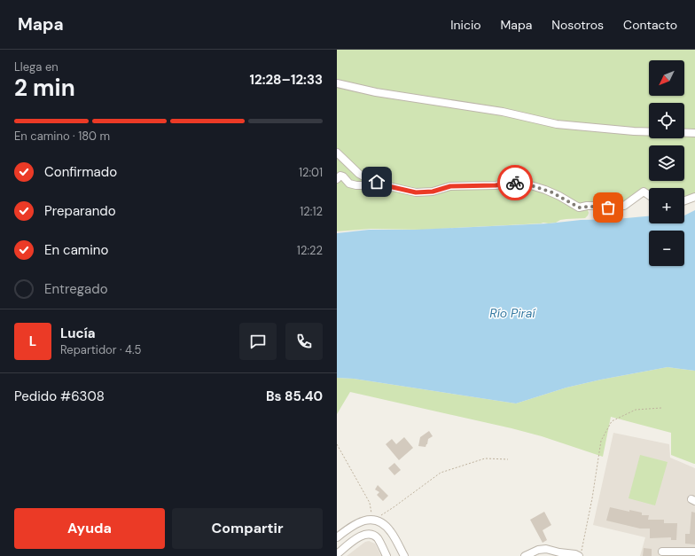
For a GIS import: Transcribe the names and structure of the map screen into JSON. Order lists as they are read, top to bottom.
{
  "water": ["Río Piraí"],
  "north": "bottom left",
  "page": {
    "header": "Mapa",
    "nav": [
      "Inicio",
      "Mapa",
      "Nosotros",
      "Contacto"
    ],
    "heading": ["2 min", "Llega en", "12:28–12:33"],
    "panel": [
      "Lucía",
      "Repartidor · 4.5",
      "Pedido #6308",
      "Bs 85.40"
    ],
    "map_buttons": ["+", "−"],
    "bar": "En camino · 180 m",
    "list": [
      ["Confirmado", "12:01"],
      ["Preparando", "12:12"],
      ["En camino", "12:22"],
      "Entregado"
    ],
    "round": "L",
    "buttons": ["Ayuda", "Compartir"]
  }
}
